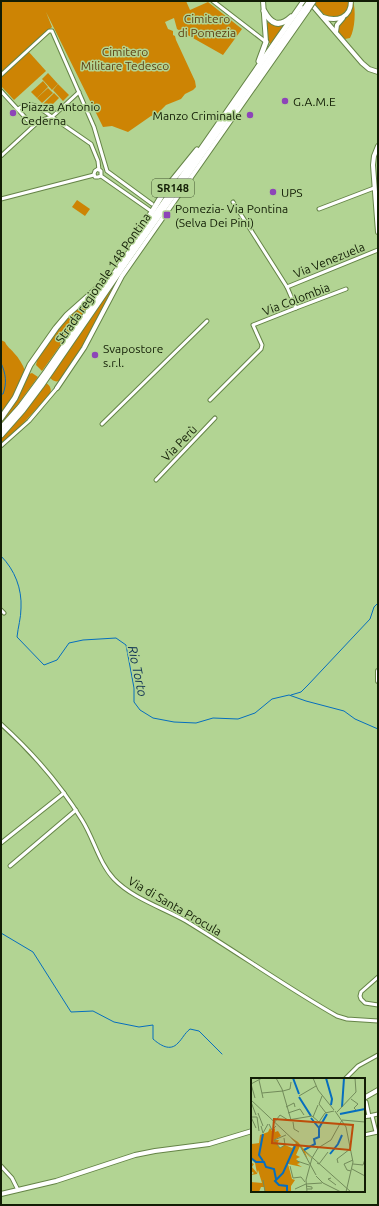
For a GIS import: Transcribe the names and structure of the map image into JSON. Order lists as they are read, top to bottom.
{
  "streets": {
    "highway": ["SR148", "Strada regionale 148 Pontina"],
    "street": [
      "Via Venezuela",
      "Via Colombia",
      "Via Perù",
      "Via di Santa Procula"
    ]
  },
  "crossings": [
    ["Via Venezuela", "Via Colombia"]
  ],
  "water": ["Rio Torto"],
  "parks": ["Cimitero di Pomezia", "Cimitero Militare Tedesco"],
  "places": {
    "other": [
      "G.A.M.E",
      "Piazza Antonio Cederna",
      "Manzo Criminale",
      "UPS",
      "Svapostore s.r.l."
    ],
    "transit": ["Pomezia- Via Pontina (Selva Dei Pini)"]
  }
}
